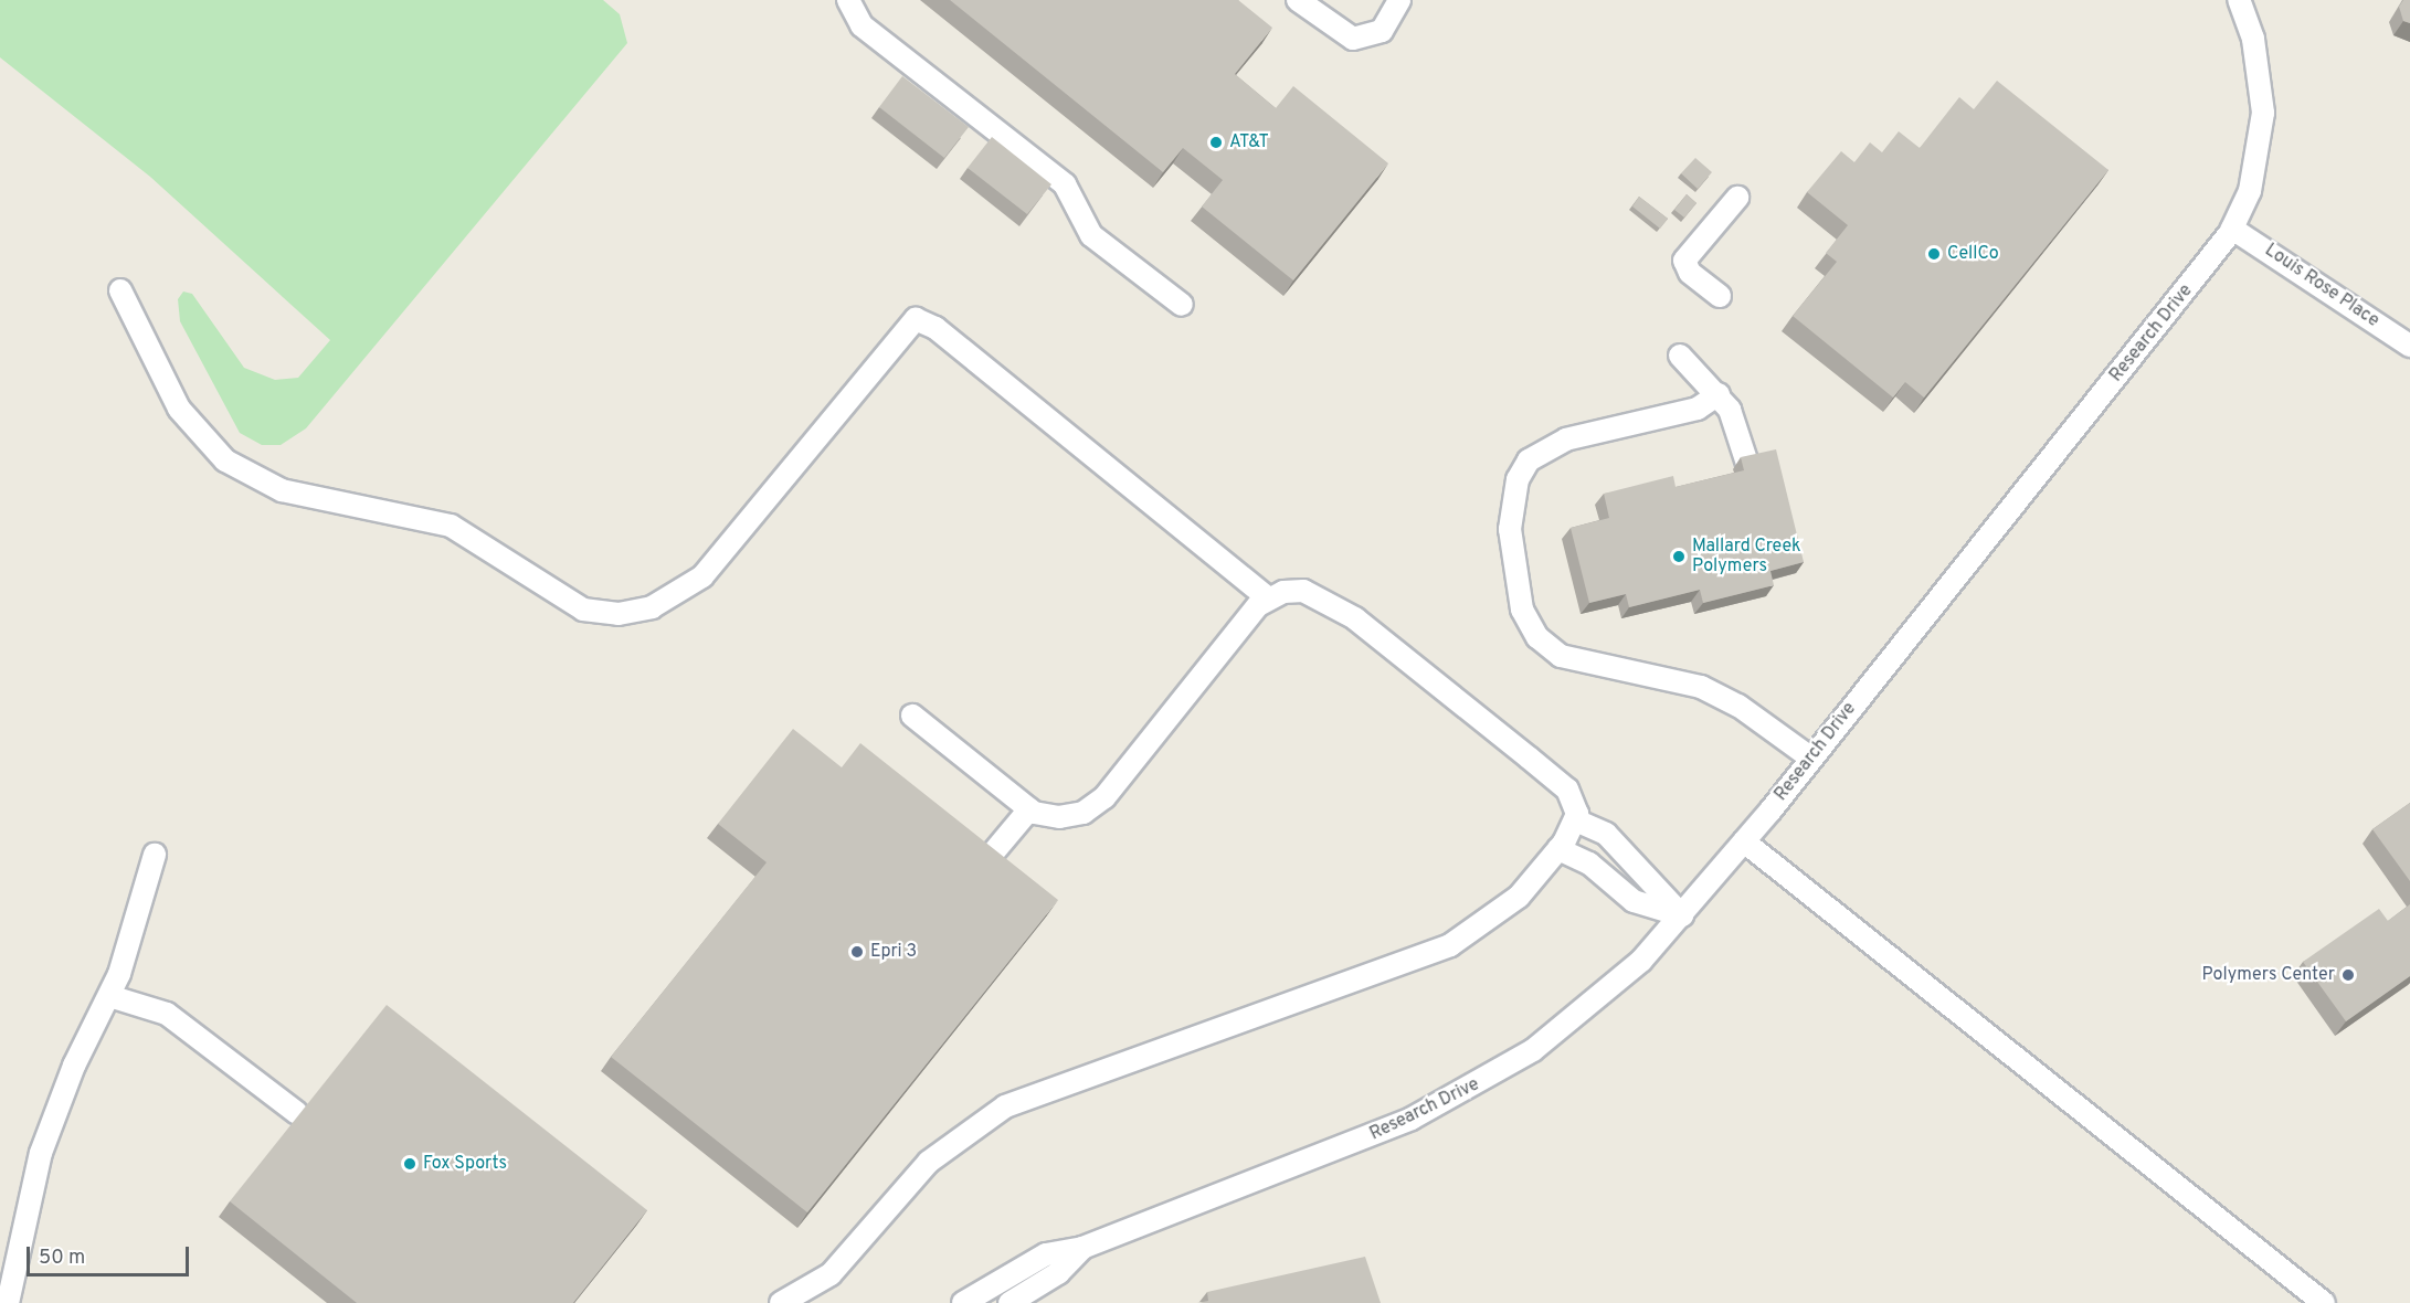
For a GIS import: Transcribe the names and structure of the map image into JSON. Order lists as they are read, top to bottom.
{
  "streets": {
    "street": ["Louis Rose Place", "Research Drive"]
  },
  "crossings": [
    ["Louis Rose Place", "Research Drive"]
  ],
  "places": [
    "AT&T",
    "CellCo",
    "Mallard Creek Polymers",
    "Epri 3",
    "Polymers Center",
    "Fox Sports"
  ],
  "scale_bar": "50 m"
}
